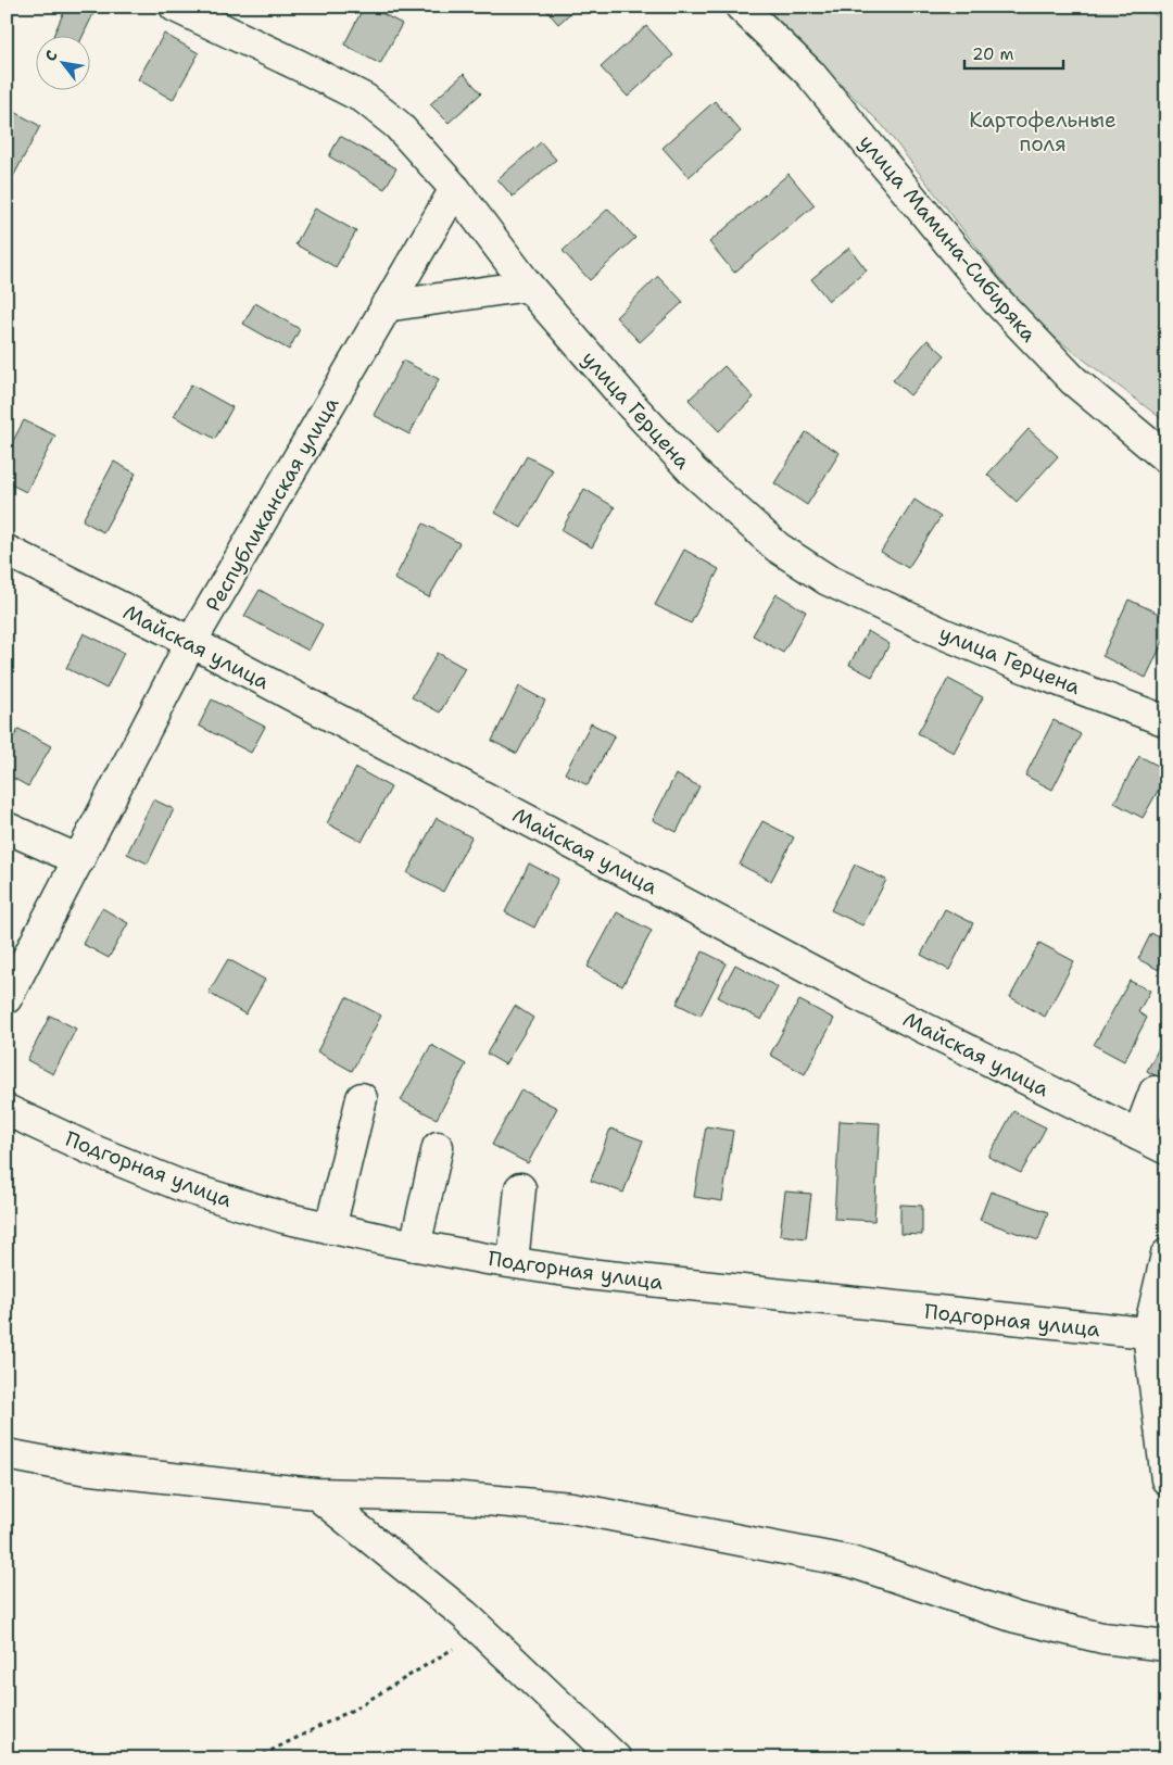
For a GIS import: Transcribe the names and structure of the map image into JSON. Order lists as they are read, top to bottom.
{
  "streets": {
    "street": [
      "улица Мамина-Сибиряка",
      "улица Герцена",
      "Республиканская улица",
      "Майская улица",
      "Подгорная улица"
    ]
  },
  "crossings": [
    ["улица Герцена", "Республиканская улица"],
    ["Республиканская улица", "Майская улица"]
  ],
  "parks": ["Картофельные поля"],
  "scale_bar": "20 m",
  "north": "top left"
}
